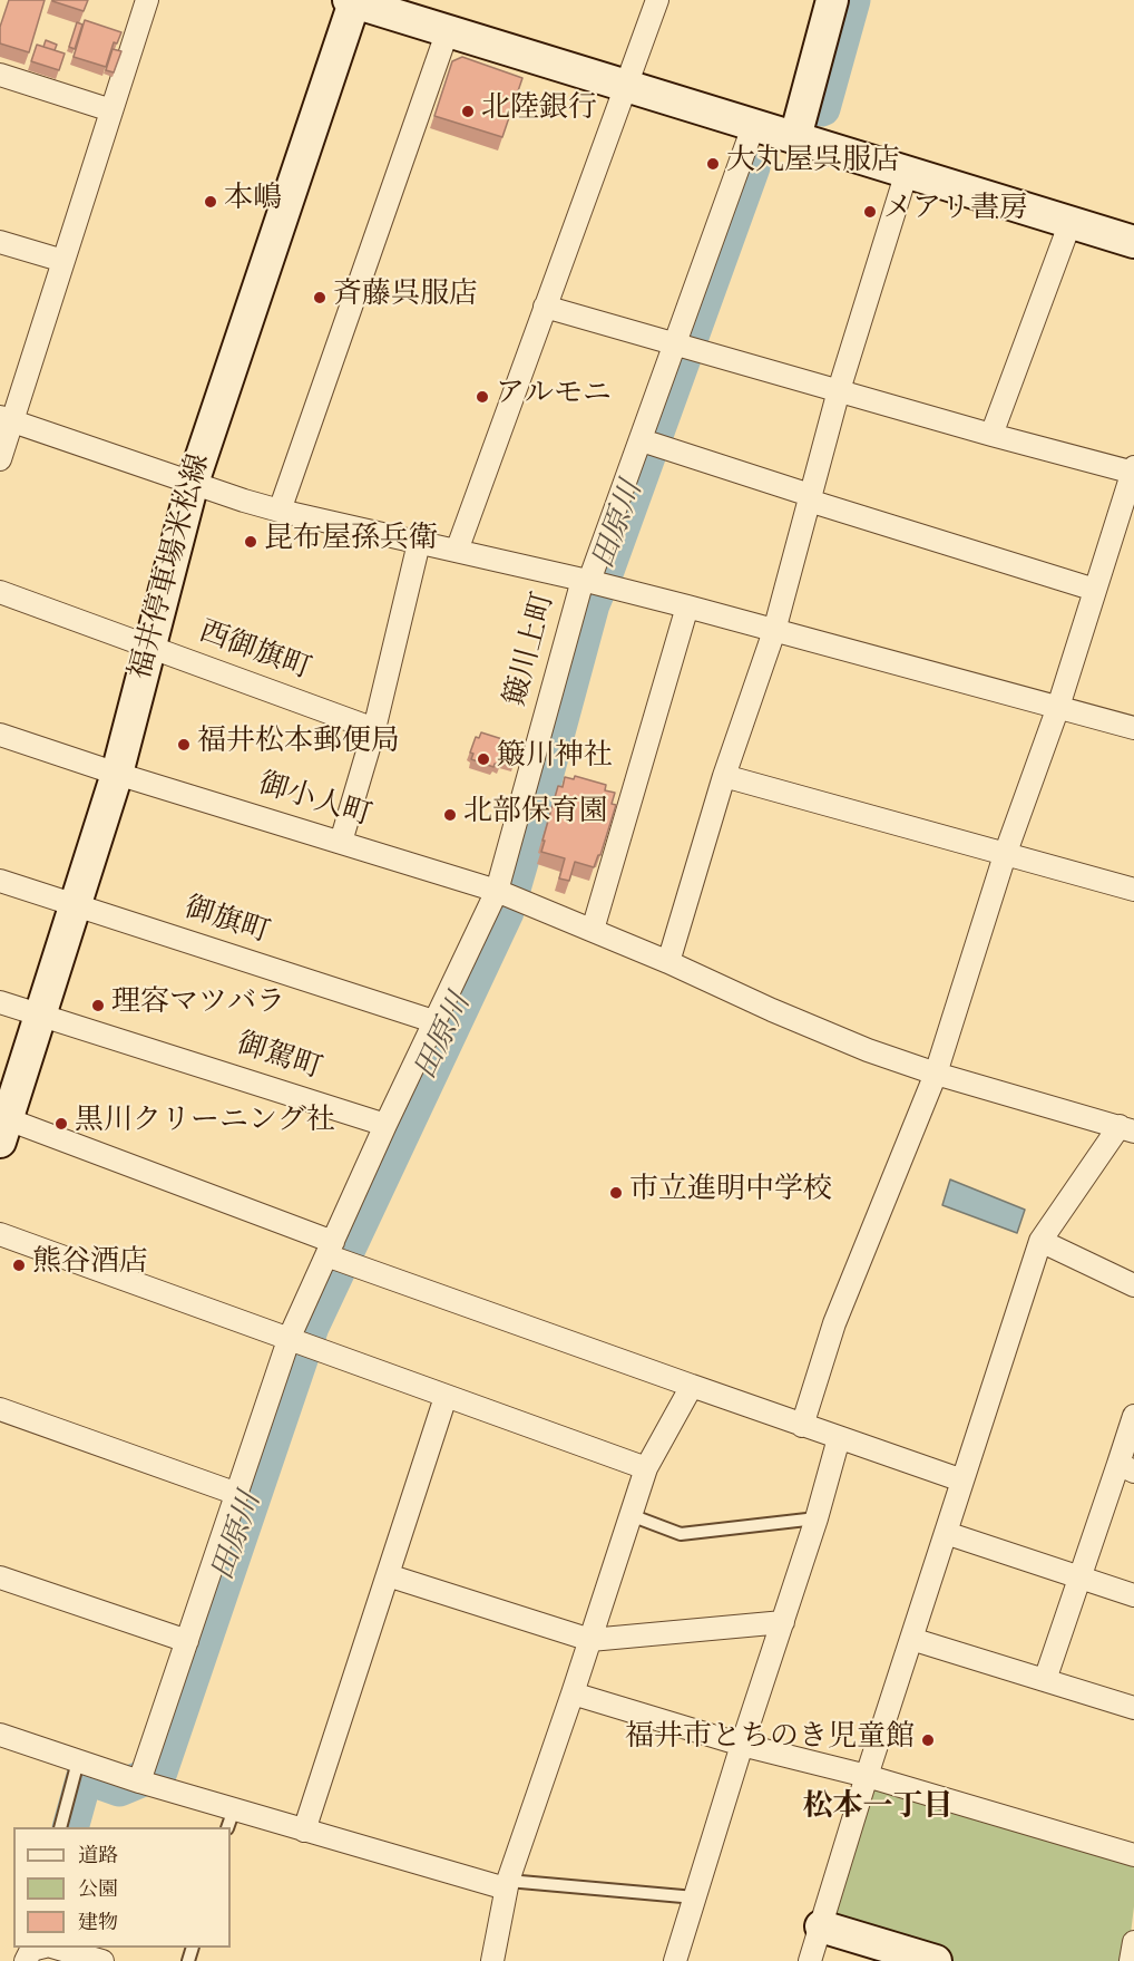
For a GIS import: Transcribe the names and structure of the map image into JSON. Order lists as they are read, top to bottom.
{
  "streets": {
    "main road": ["福井停車場米松線"],
    "street": [
      "簸川上町",
      "西御旗町",
      "御小人町",
      "御旗町",
      "御駕町"
    ]
  },
  "crossings": [
    ["福井停車場米松線", "西御旗町"],
    ["福井停車場米松線", "御小人町"],
    ["福井停車場米松線", "御旗町"],
    ["福井停車場米松線", "御駕町"],
    ["簸川上町", "御小人町"],
    ["簸川上町", "御旗町"],
    ["簸川上町", "御駕町"]
  ],
  "districts": ["松本一丁目"],
  "water": ["田原川"],
  "places": [
    "北陸銀行",
    "大丸屋呉服店",
    "本嶋",
    "メアリ書房",
    "斉藤呉服店",
    "アルモニ",
    "昆布屋孫兵衛",
    "福井松本郵便局",
    "簸川神社",
    "北部保育園",
    "理容マツバラ",
    "黒川クリーニング社",
    "市立進明中学校",
    "熊谷酒店",
    "福井市とちのき児童館"
  ],
  "legend": ["道路", "公園", "建物"]
}
